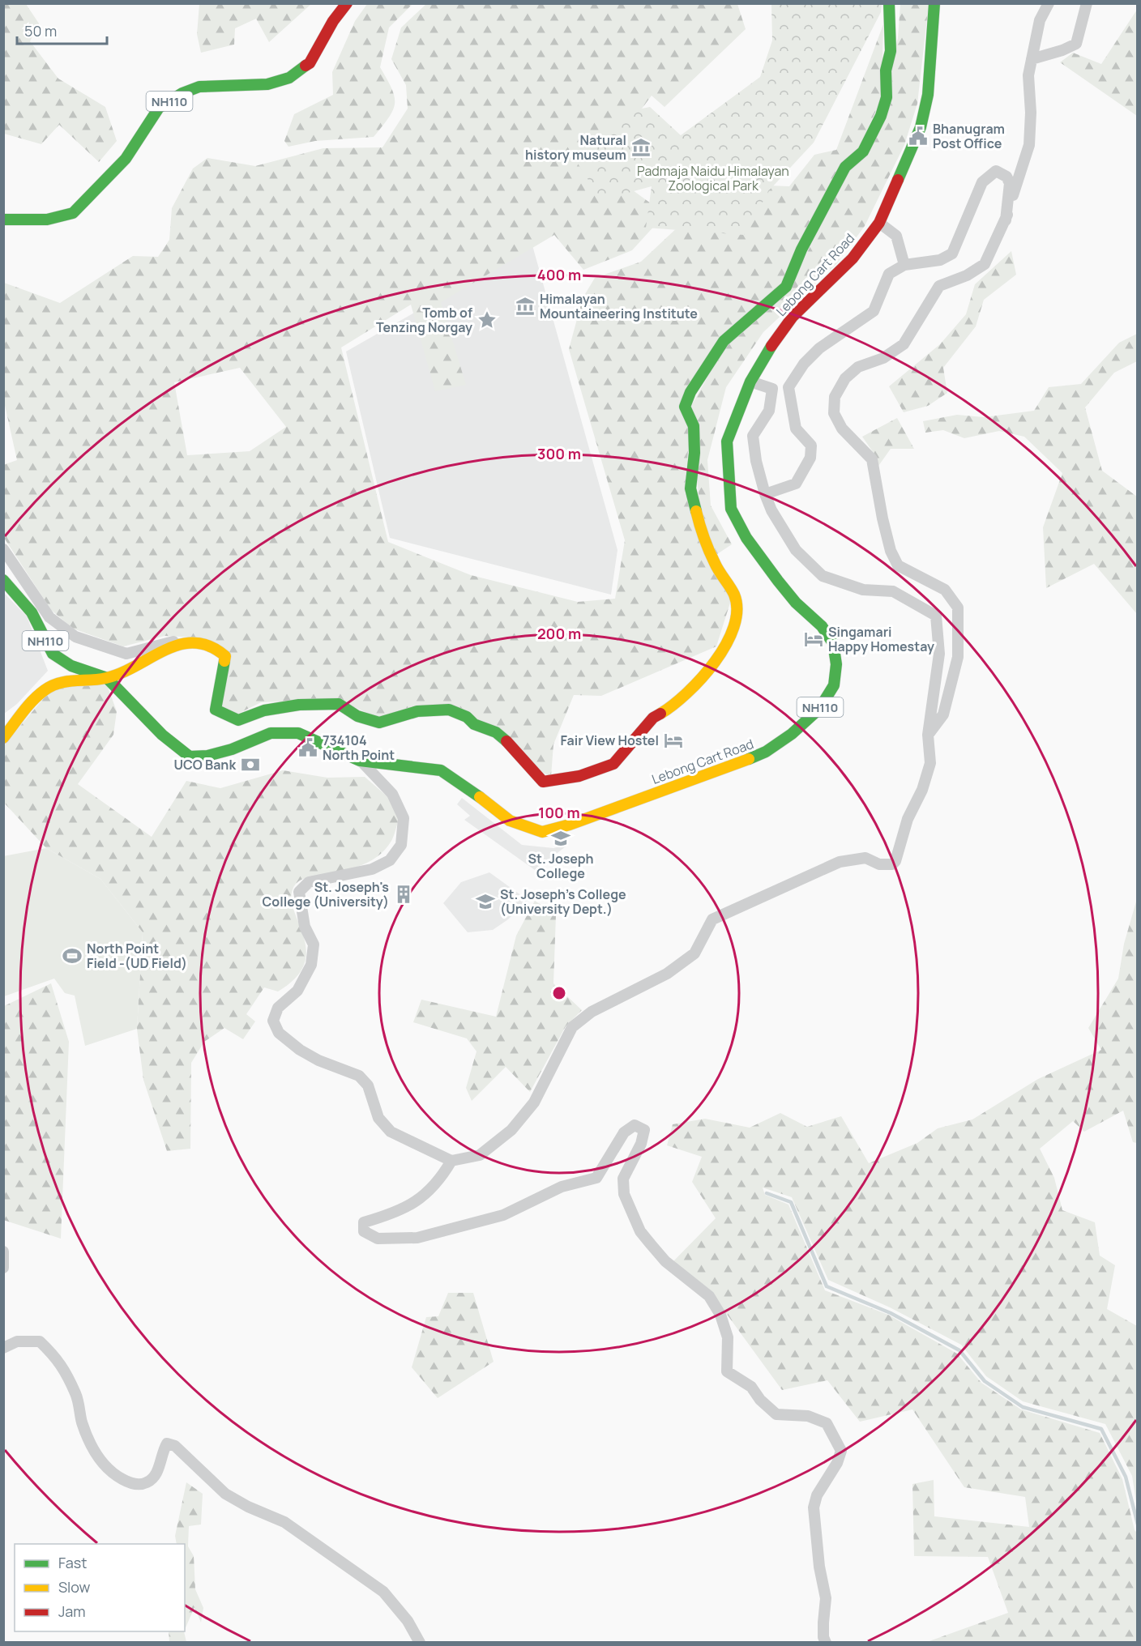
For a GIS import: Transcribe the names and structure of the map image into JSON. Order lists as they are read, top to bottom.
{
  "streets": {
    "main road": ["NH110", "Lebong Cart Road"]
  },
  "parks": ["Padmaja Naidu Himalayan Zoological Park"],
  "places": {
    "public building": ["Bhanugram Post Office", "734104 North Point"],
    "museum": ["Natural history museum", "Himalayan Mountaineering Institute"],
    "place": ["Tomb of Tenzing Norgay"],
    "hotel": ["Singamari Happy Homestay", "Fair View Hostel"],
    "bank": ["UCO Bank"],
    "school or university": ["St. Joseph College", "St. Joseph's College (University Dept.)"],
    "building": ["St. Joseph's College (University)"],
    "sports": ["North Point Field -(UD Field)"]
  },
  "legend": ["Fast", "Slow", "Jam"],
  "scale_bar": "50 m",
  "rings": [
    "400 m",
    "300 m",
    "200 m",
    "100 m"
  ]
}
